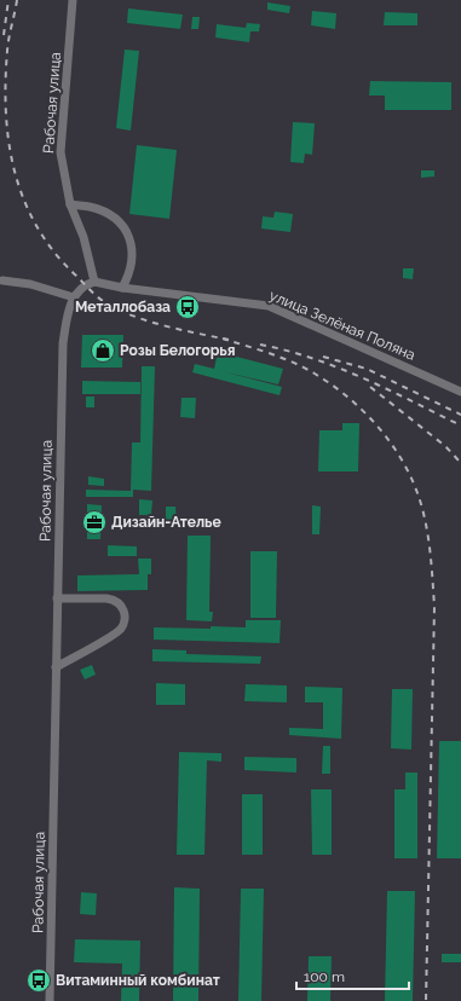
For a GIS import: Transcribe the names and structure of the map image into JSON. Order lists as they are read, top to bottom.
{
  "streets": {
    "street": ["Рабочая улица", "улица Зелёная Поляна"]
  },
  "crossings": [
    ["Рабочая улица", "улица Зелёная Поляна"]
  ],
  "places": {
    "bus stop": ["Металлобаза", "Витаминный комбинат"],
    "shop": ["Розы Белогорья"],
    "office": ["Дизайн-Ателье"]
  },
  "scale_bar": "100 m"
}
